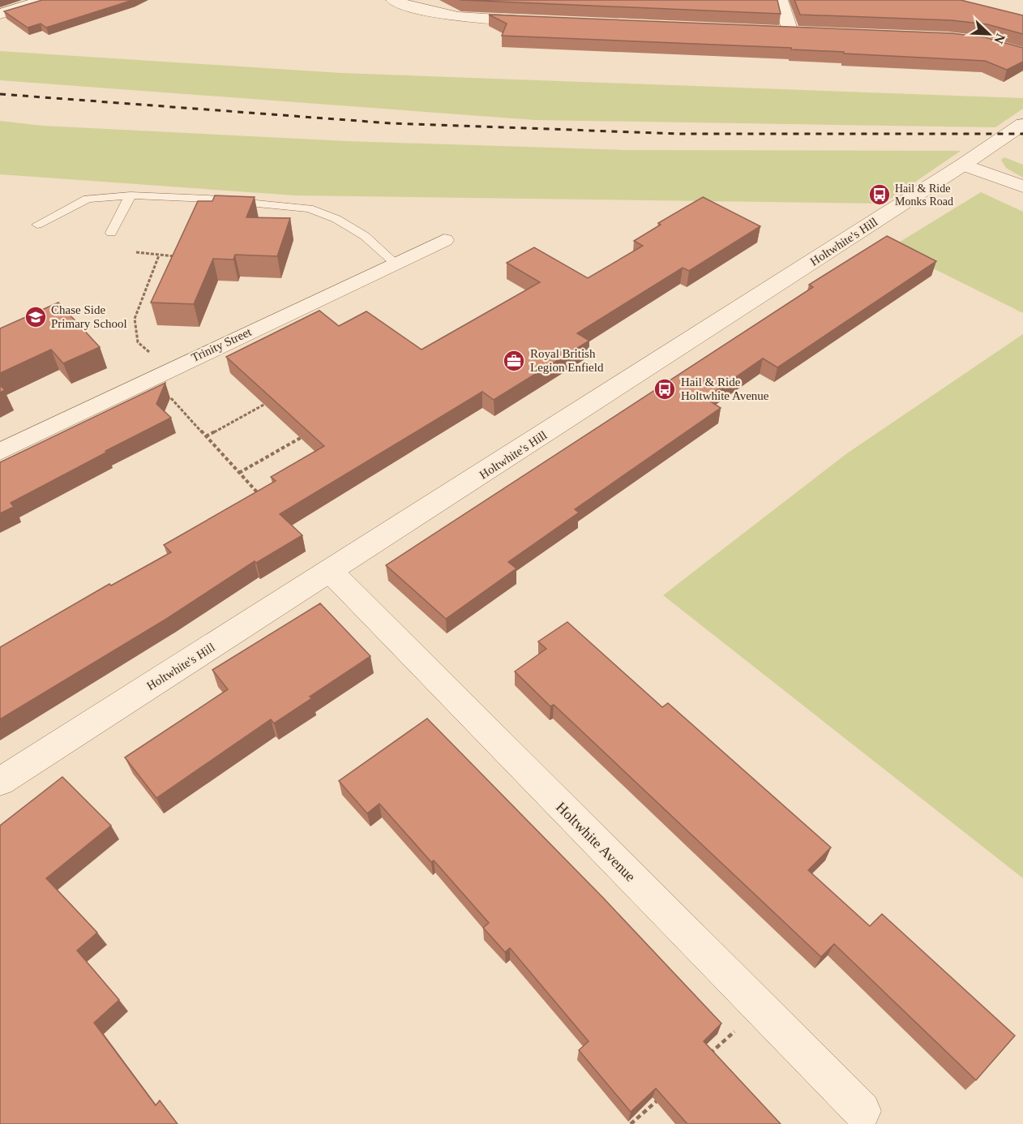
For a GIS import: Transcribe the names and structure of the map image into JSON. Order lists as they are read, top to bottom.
{
  "streets": {
    "street": ["Holtwhite's Hill", "Trinity Street", "Holtwhite Avenue"]
  },
  "crossings": [
    ["Holtwhite's Hill", "Holtwhite Avenue"]
  ],
  "places": {
    "bus stop": ["Hail & Ride Monks Road", "Hail & Ride Holtwhite Avenue"],
    "school or university": ["Chase Side Primary School"],
    "office": ["Royal British Legion Enfield"]
  },
  "north": "bottom right"
}
